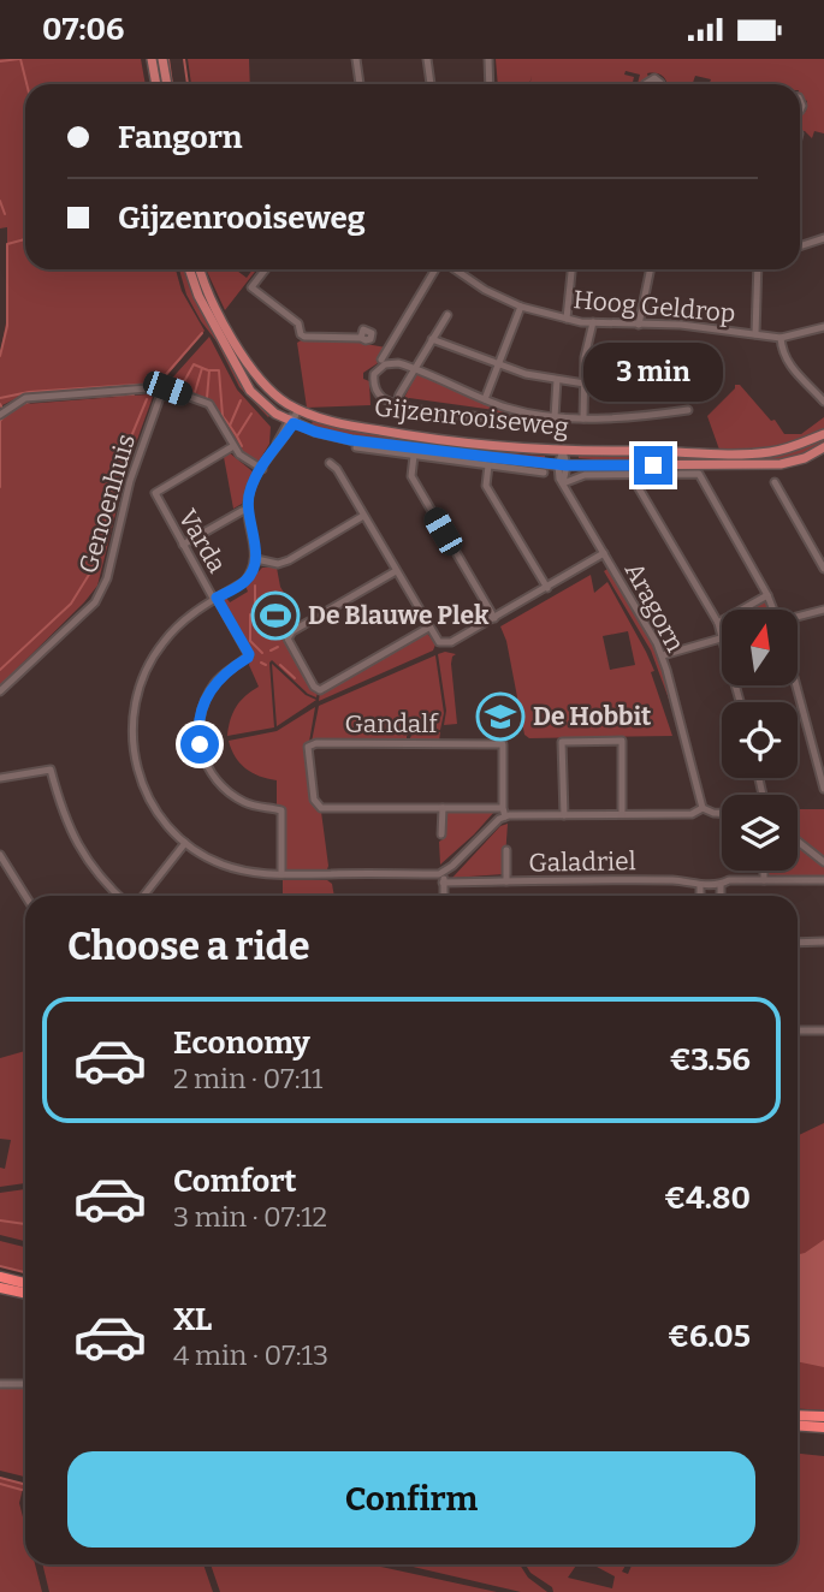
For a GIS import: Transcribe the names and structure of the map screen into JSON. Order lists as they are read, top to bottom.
{
  "streets": {
    "main road": ["Gijzenrooiseweg"],
    "street": [
      "Hoog Geldrop",
      "Genoenhuis",
      "Varda",
      "Aragorn",
      "Gandalf",
      "Galadriel"
    ]
  },
  "crossings": [
    ["Gijzenrooiseweg", "Aragorn"]
  ],
  "places": {
    "sports": ["De Blauwe Plek"],
    "school or university": ["De Hobbit"]
  },
  "north": "top",
  "page": {
    "status": "07:06",
    "banner": ["Fangorn", "Gijzenrooiseweg"],
    "bubble": "3 min",
    "heading": "Choose a ride",
    "list": [
      {
        "name": "Economy",
        "note": "2 min · 07:11",
        "value": "€3.56"
      },
      {
        "name": "Comfort",
        "note": "3 min · 07:12",
        "value": "€4.80"
      },
      {
        "name": "XL",
        "note": "4 min · 07:13",
        "value": "€6.05"
      }
    ],
    "buttons": "Confirm"
  }
}
